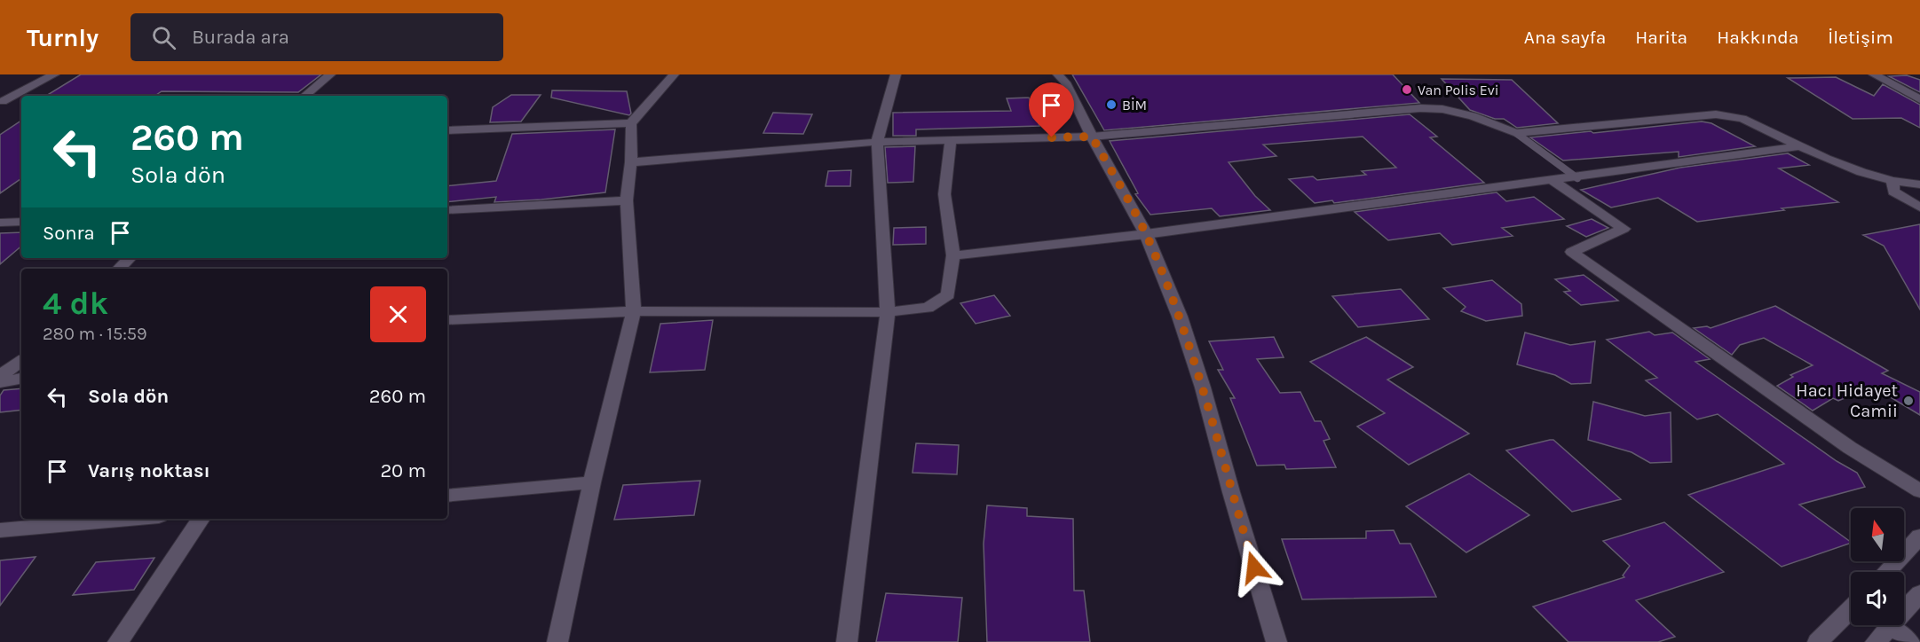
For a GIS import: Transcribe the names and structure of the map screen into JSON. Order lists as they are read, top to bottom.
{
  "places": ["Van Polis Evi", "BİM", "Hacı Hidayet Camii"],
  "north": "top",
  "page": {
    "header": "Turnly",
    "search": "Burada ara",
    "nav": [
      "Ana sayfa",
      "Harita",
      "Hakkında",
      "İletişim"
    ],
    "turn": ["260 m", "Sola dön"],
    "then": "Sonra",
    "heading": ["4 dk", "280 m · 15:59"],
    "list": [
      {
        "name": "Sola dön",
        "value": "260 m"
      },
      {
        "name": "Varış noktası",
        "value": "20 m"
      }
    ]
  }
}
